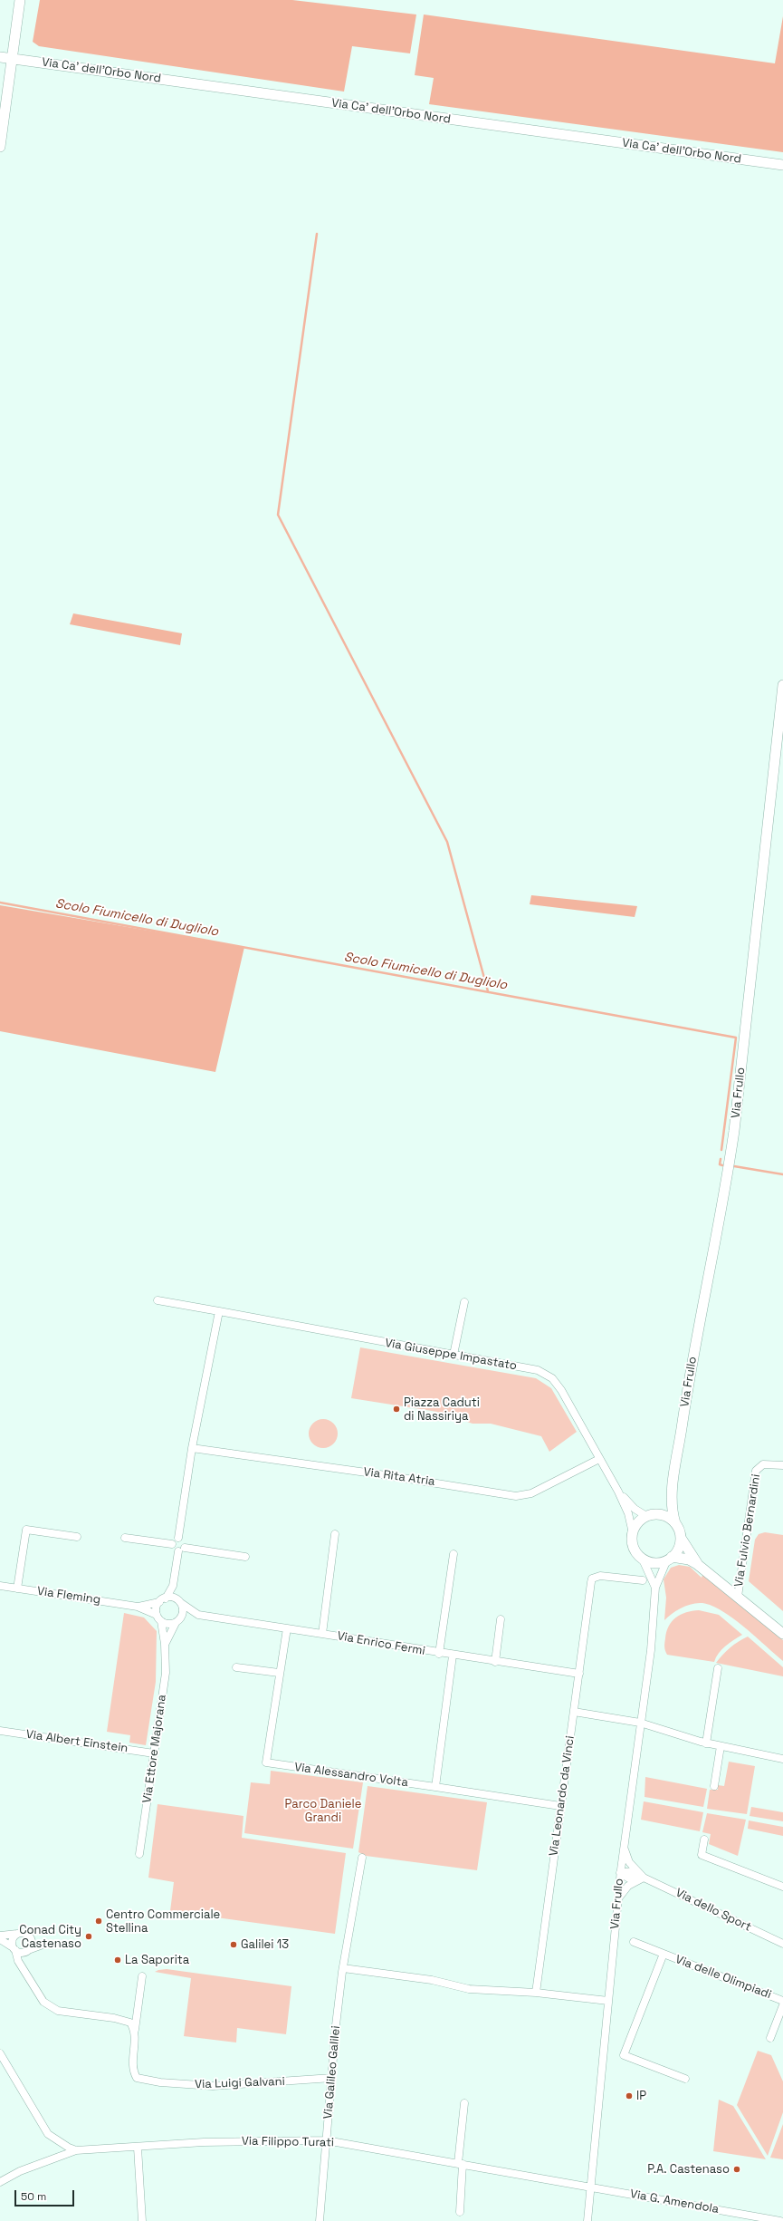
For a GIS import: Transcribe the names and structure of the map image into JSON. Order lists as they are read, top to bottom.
{
  "streets": {
    "street": [
      "Via Ca' dell'Orbo Nord",
      "Via Frullo",
      "Via Giuseppe Impastato",
      "Via Rita Atria",
      "Via Fulvio Bernardini",
      "Via Fleming",
      "Via Enrico Fermi",
      "Via Albert Einstein",
      "Via Ettore Majorana",
      "Via Alessandro Volta",
      "Via Leonardo da Vinci",
      "Via dello Sport",
      "Via delle Olimpiadi",
      "Via Galileo Galilei",
      "Via Luigi Galvani",
      "Via Filippo Turati",
      "Via G. Amendola"
    ]
  },
  "crossings": [
    ["Via Frullo", "Via Giuseppe Impastato"],
    ["Via Frullo", "Via dello Sport"],
    ["Via Frullo", "Via Filippo Turati"],
    ["Via Frullo", "Via G. Amendola"],
    ["Via Giuseppe Impastato", "Via Rita Atria"],
    ["Via Fleming", "Via Enrico Fermi"],
    ["Via Fleming", "Via Ettore Majorana"],
    ["Via Enrico Fermi", "Via Ettore Majorana"],
    ["Via Enrico Fermi", "Via Leonardo da Vinci"],
    ["Via Albert Einstein", "Via Ettore Majorana"],
    ["Via Alessandro Volta", "Via Leonardo da Vinci"],
    ["Via Galileo Galilei", "Via Luigi Galvani"],
    ["Via Galileo Galilei", "Via Filippo Turati"],
    ["Via Filippo Turati", "Via G. Amendola"]
  ],
  "water": ["Scolo Fiumicello di Dugliolo"],
  "parks": ["Parco Daniele Grandi"],
  "places": [
    "Piazza Caduti di Nassiriya",
    "Centro Commerciale Stellina",
    "Conad City Castenaso",
    "Galilei 13",
    "La Saporita",
    "IP",
    "P.A. Castenaso"
  ],
  "scale_bar": "50 m"
}
